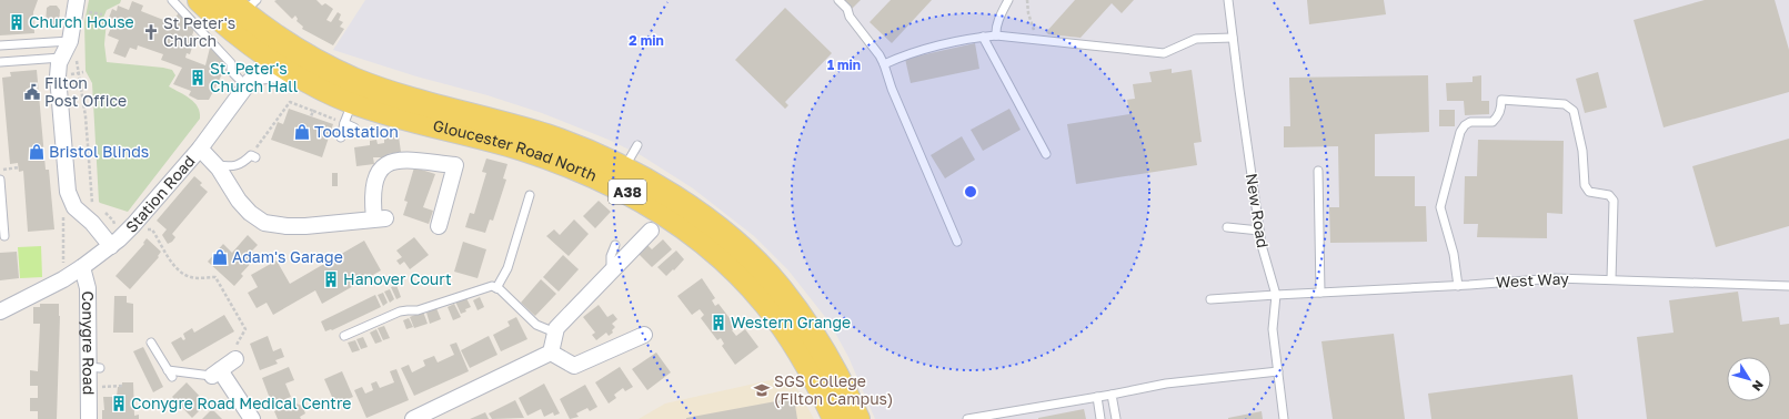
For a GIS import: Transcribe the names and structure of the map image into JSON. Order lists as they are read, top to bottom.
{
  "streets": {
    "main road": ["Gloucester Road North", "A38"],
    "street": ["Station Road", "Conygre Road"],
    "lane": ["New Road", "West Way"]
  },
  "crossings": [
    ["Gloucester Road North", "Station Road"],
    ["Station Road", "Conygre Road"],
    ["New Road", "West Way"]
  ],
  "places": {
    "building": [
      "Church House",
      "St. Peter's Church Hall",
      "Hanover Court",
      "Western Grange",
      "Conygre Road Medical Centre"
    ],
    "church": ["St Peter's Church"],
    "public building": ["Filton Post Office"],
    "shop": ["Toolstation", "Bristol Blinds", "Adam's Garage"],
    "school or university": ["SGS College (Filton Campus)"]
  },
  "north": "bottom right",
  "rings": ["2 min", "1 min"]
}
